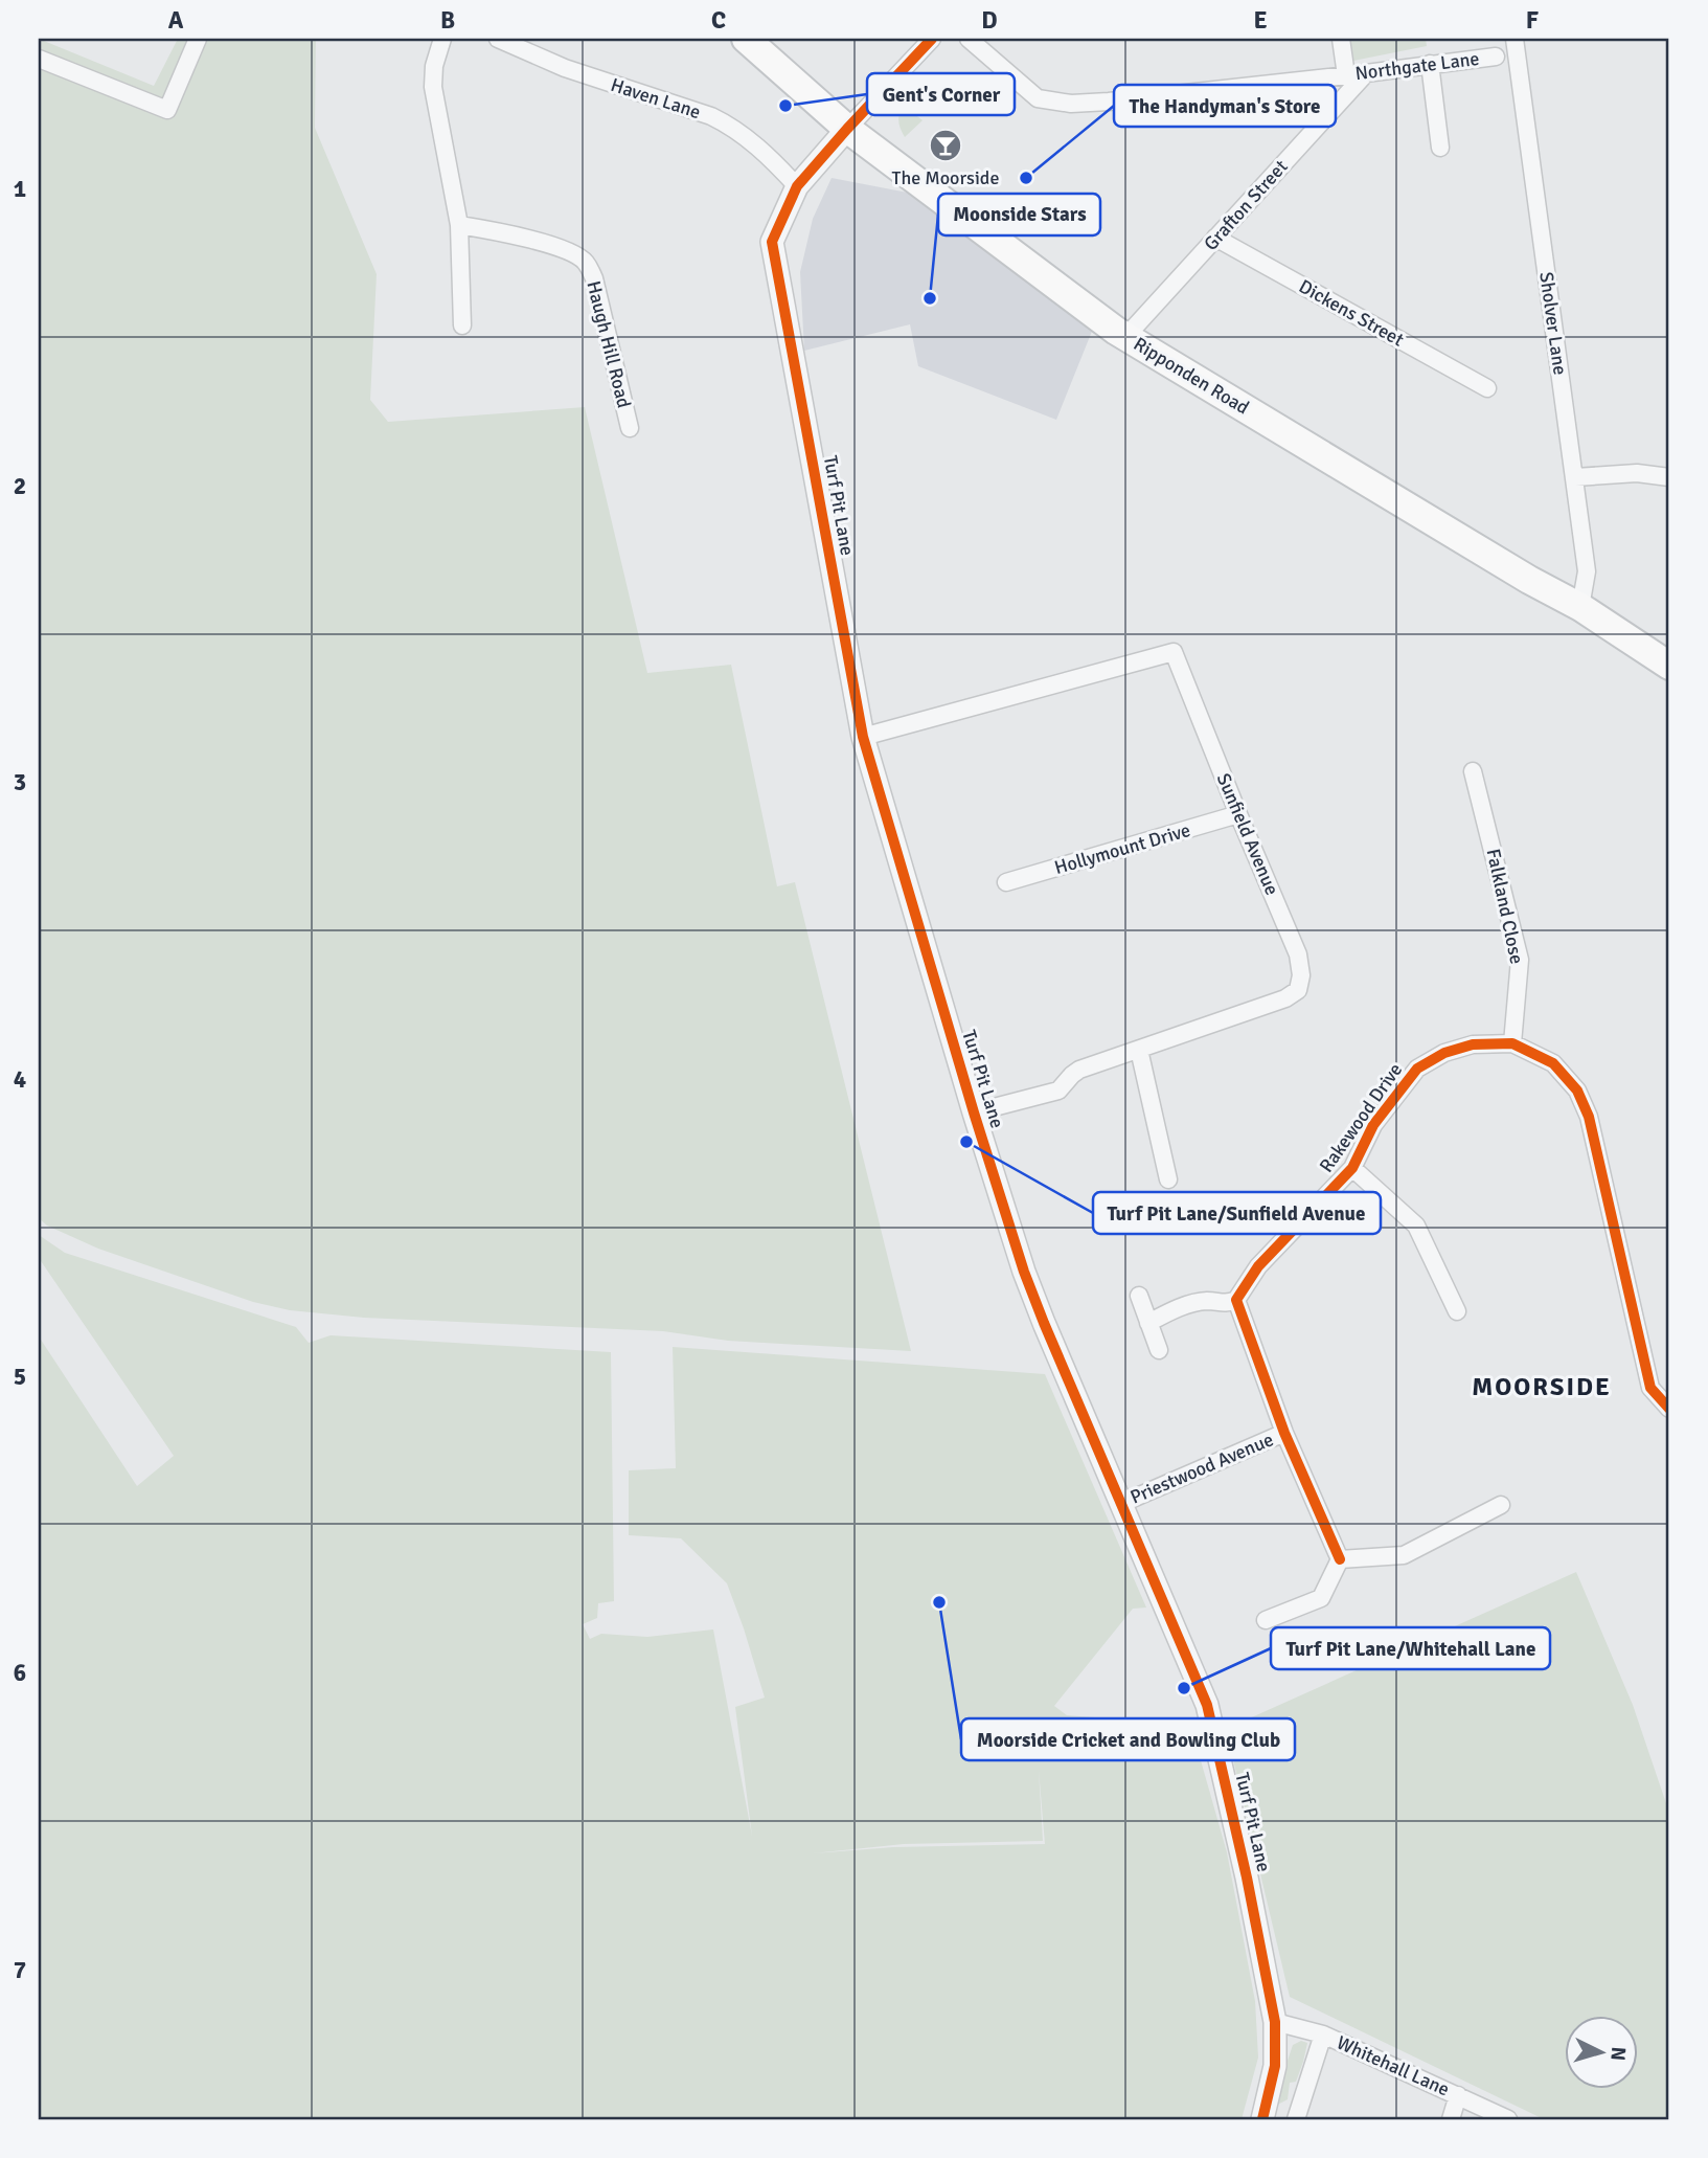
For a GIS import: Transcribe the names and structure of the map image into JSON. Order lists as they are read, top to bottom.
{
  "streets": {
    "main road": ["Ripponden Road"],
    "street": [
      "Northgate Lane",
      "Haven Lane",
      "Grafton Street",
      "Dickens Street",
      "Sholver Lane",
      "Haugh Hill Road",
      "Turf Pit Lane",
      "Sunfield Avenue",
      "Hollymount Drive",
      "Falkland Close",
      "Rakewood Drive",
      "Priestwood Avenue",
      "Whitehall Lane"
    ]
  },
  "crossings": [
    ["Northgate Lane", "Grafton Street"],
    ["Haven Lane", "Turf Pit Lane"],
    ["Grafton Street", "Dickens Street"],
    ["Grafton Street", "Ripponden Road"],
    ["Sholver Lane", "Ripponden Road"],
    ["Ripponden Road", "Turf Pit Lane"],
    ["Turf Pit Lane", "Sunfield Avenue"],
    ["Turf Pit Lane", "Priestwood Avenue"],
    ["Turf Pit Lane", "Whitehall Lane"],
    ["Sunfield Avenue", "Hollymount Drive"],
    ["Falkland Close", "Rakewood Drive"]
  ],
  "districts": ["MOORSIDE"],
  "places": {
    "other": [
      "Gent's Corner",
      "The Handyman's Store",
      "Moonside Stars",
      "Turf Pit Lane/Sunfield Avenue",
      "Moorside Cricket and Bowling Club",
      "Turf Pit Lane/Whitehall Lane"
    ],
    "bar": ["The Moorside"]
  },
  "north": "right",
  "grid": {
    "columns": [
      "A",
      "B",
      "C",
      "D",
      "E",
      "F"
    ],
    "rows": [
      "1",
      "2",
      "3",
      "4",
      "5",
      "6",
      "7"
    ]
  }
}
